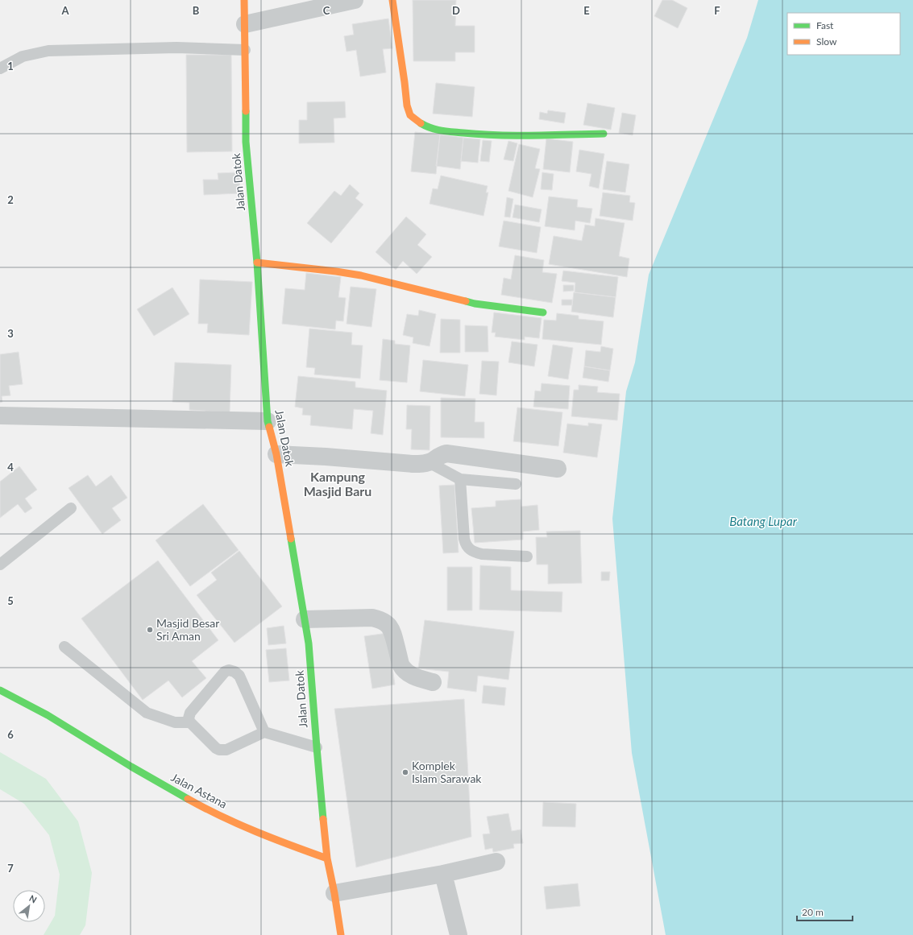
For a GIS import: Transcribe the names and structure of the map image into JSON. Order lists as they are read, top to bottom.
{
  "streets": {
    "street": ["Jalan Datok", "Jalan Astana"]
  },
  "crossings": [
    ["Jalan Datok", "Jalan Astana"]
  ],
  "districts": ["Kampung Masjid Baru"],
  "water": ["Batang Lupar"],
  "places": ["Masjid Besar Sri Aman", "Komplek Islam Sarawak"],
  "legend": ["Fast", "Slow"],
  "scale_bar": "20 m",
  "north": "top right",
  "grid": {
    "columns": [
      "A",
      "B",
      "C",
      "D",
      "E",
      "F"
    ],
    "rows": [
      "1",
      "2",
      "3",
      "4",
      "5",
      "6",
      "7"
    ]
  }
}
